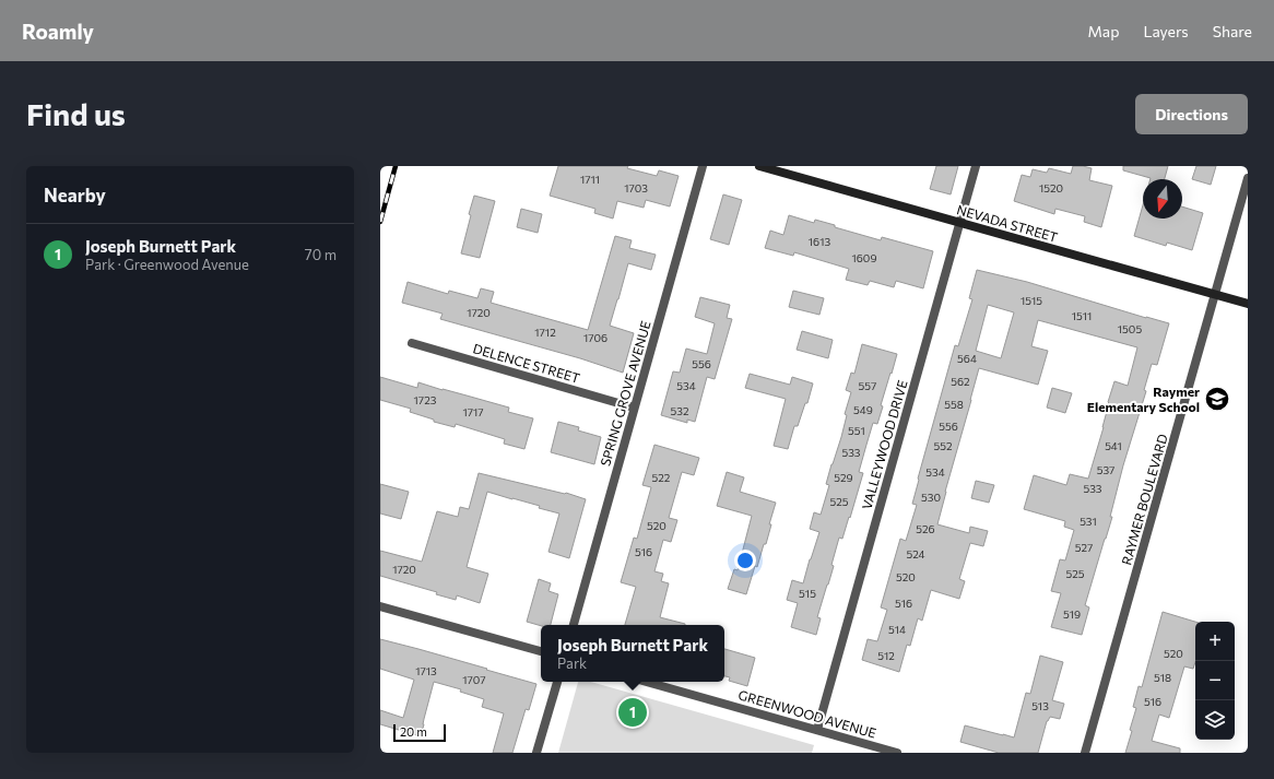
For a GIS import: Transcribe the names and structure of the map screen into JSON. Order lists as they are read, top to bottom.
{
  "streets": {
    "street": [
      "NEVADA STREET",
      "DELENCE STREET",
      "SPRING GROVE AVENUE",
      "VALLEYWOOD DRIVE",
      "RAYMER BOULEVARD",
      "GREENWOOD AVENUE"
    ]
  },
  "crossings": [
    ["NEVADA STREET", "VALLEYWOOD DRIVE"],
    ["NEVADA STREET", "RAYMER BOULEVARD"],
    ["DELENCE STREET", "SPRING GROVE AVENUE"],
    ["VALLEYWOOD DRIVE", "GREENWOOD AVENUE"]
  ],
  "places": {
    "school or university": ["Raymer Elementary School"]
  },
  "house_numbers": [
    "1711",
    "1703",
    "1520",
    "1613",
    "1609",
    "1515",
    "1720",
    "1511",
    "1505",
    "1712",
    "1706",
    "564",
    "556",
    "562",
    "534",
    "557",
    "1723",
    "558",
    "549",
    "532",
    "1717",
    "556",
    "551",
    "552",
    "541",
    "533",
    "537",
    "534",
    "522",
    "529",
    "533",
    "530",
    "525",
    "531",
    "520",
    "526",
    "527",
    "516",
    "524",
    "1720",
    "525",
    "520",
    "515",
    "516",
    "519",
    "514",
    "520",
    "512",
    "1713",
    "518",
    "1707",
    "516",
    "513"
  ],
  "scale_bar": "20 m",
  "north": "bottom",
  "page": {
    "header": "Roamly",
    "nav": ["Map", "Layers", "Share"],
    "buttons": "Directions",
    "title": "Find us",
    "heading": "Nearby",
    "list": [
      {
        "mark": "1",
        "name": "Joseph Burnett Park",
        "note": "Park · Greenwood Avenue",
        "value": "70 m"
      }
    ],
    "map_buttons": ["+", "−"],
    "popup": ["Joseph Burnett Park", "Park"],
    "pins": "1",
    "scale": "20 m"
  }
}
